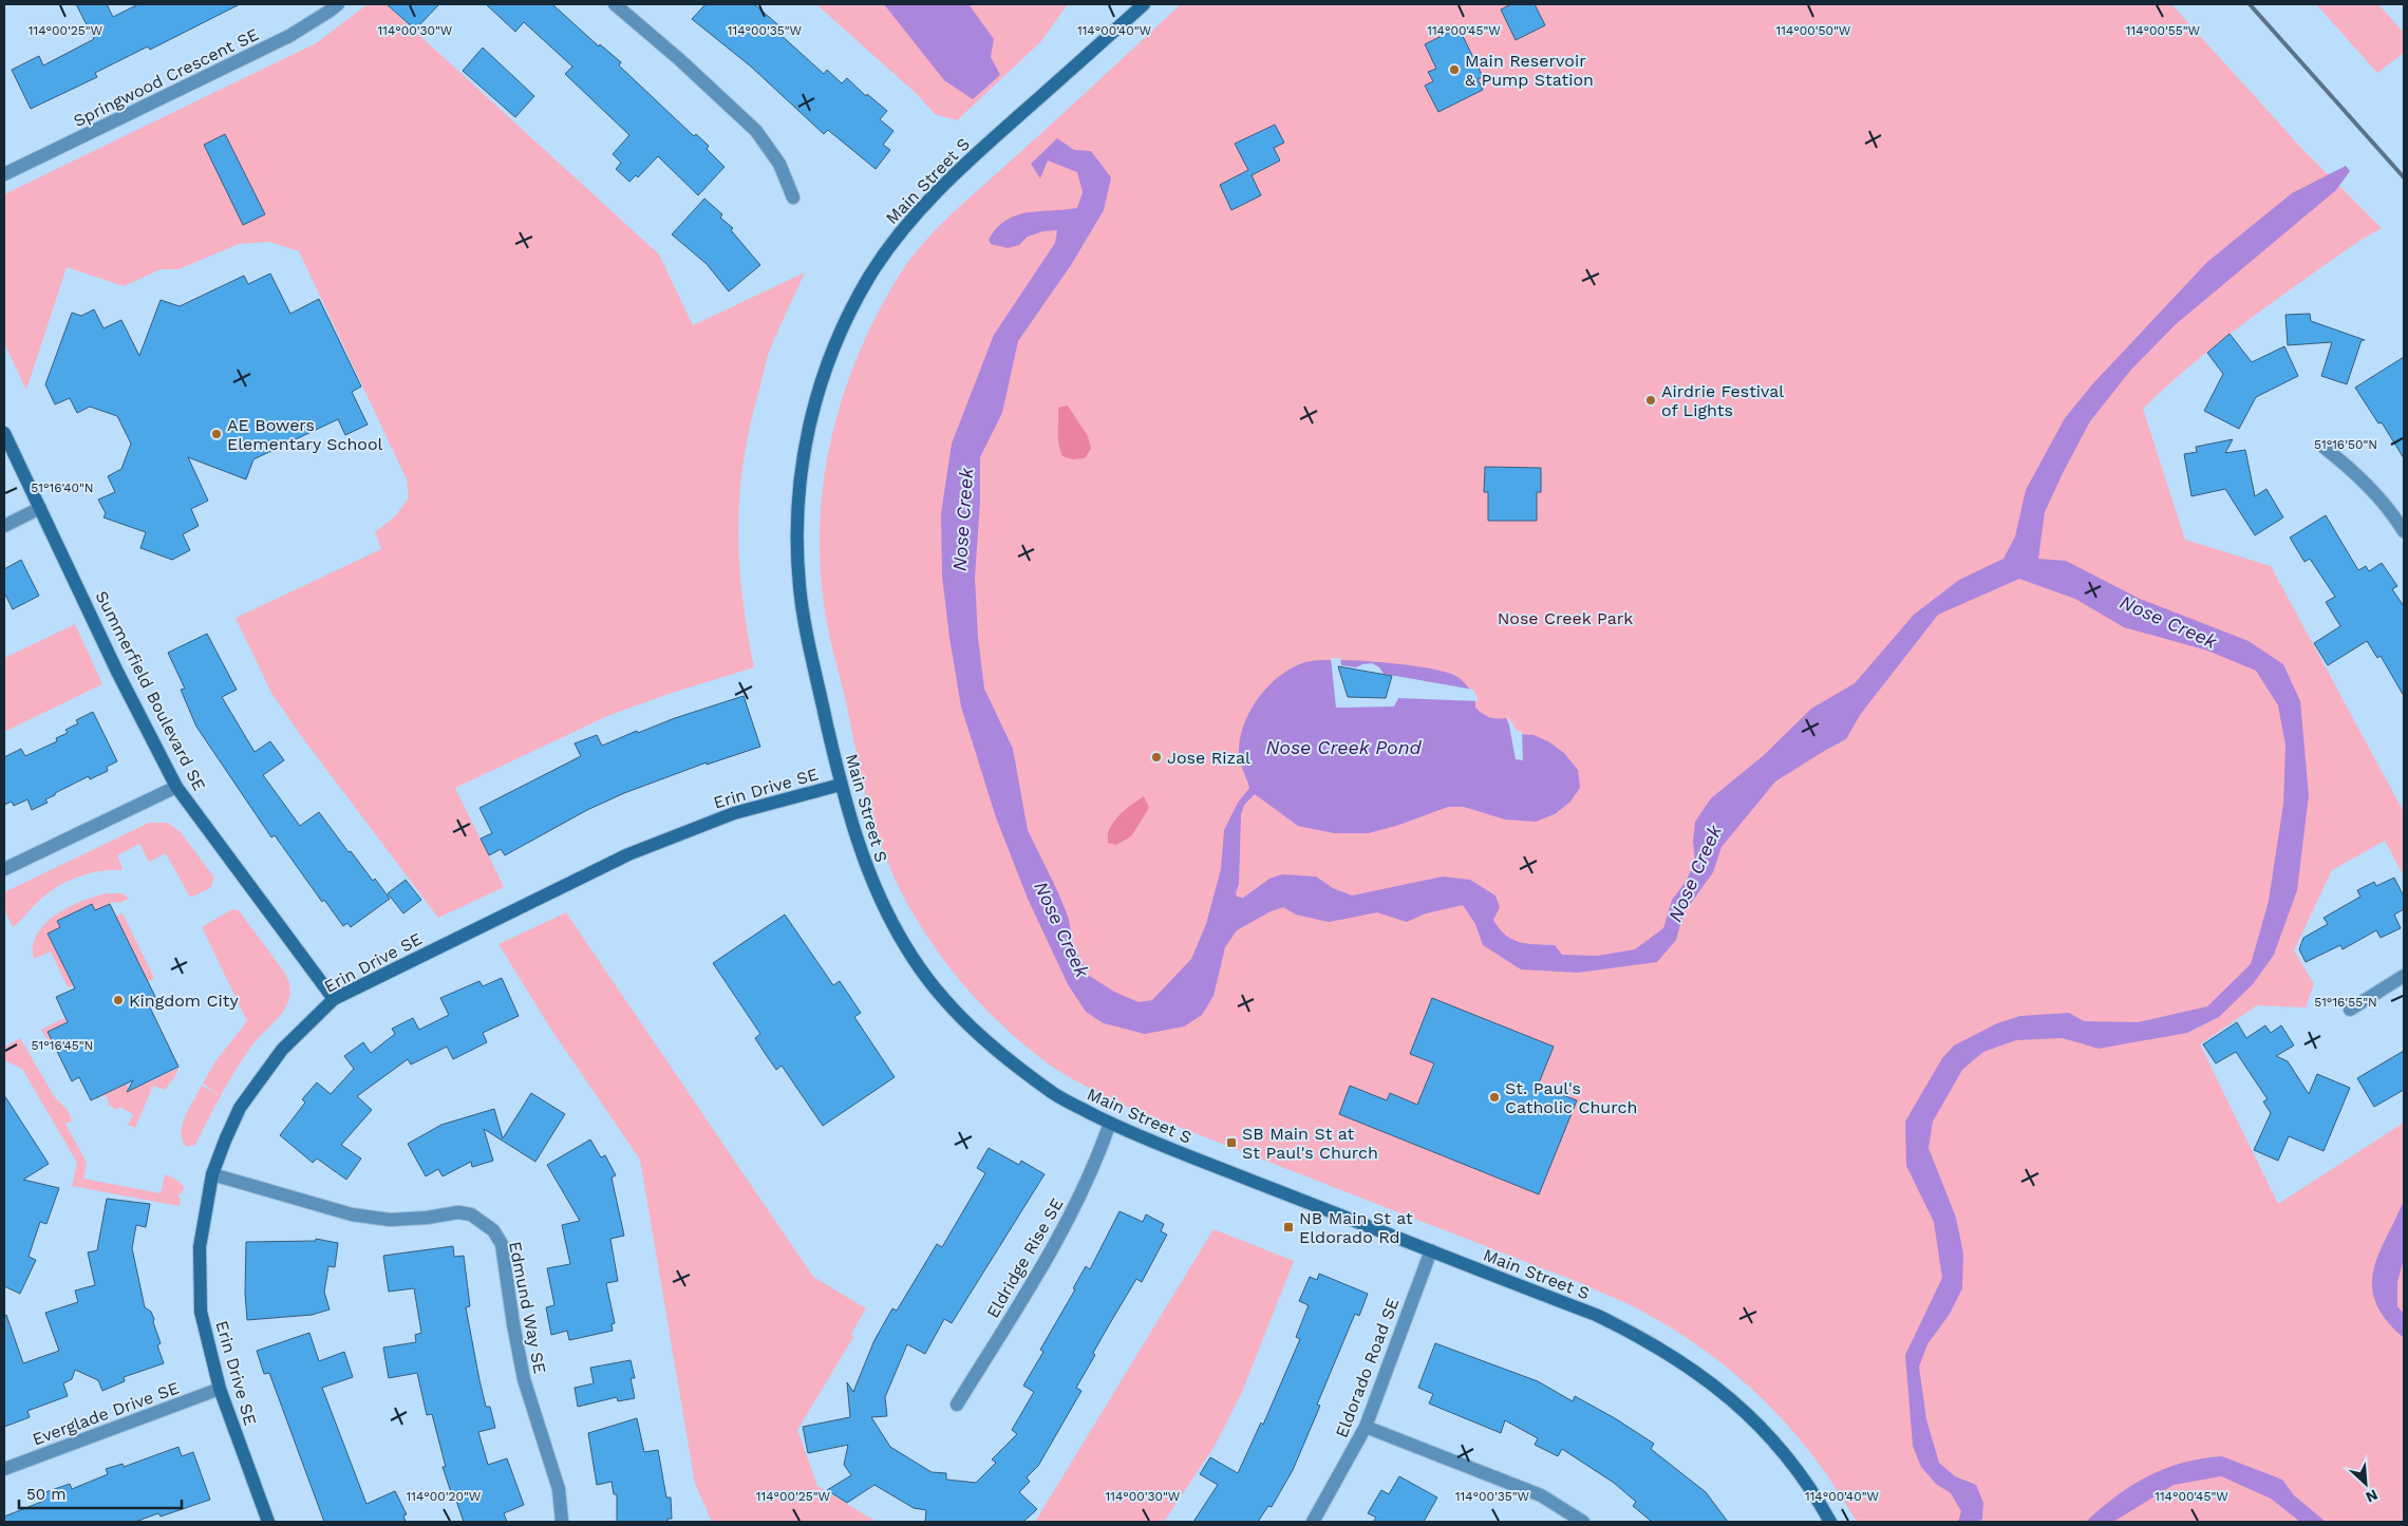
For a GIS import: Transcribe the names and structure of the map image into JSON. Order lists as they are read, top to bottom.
{
  "streets": {
    "main road": ["Main Street S", "Summerfield Boulevard SE", "Erin Drive SE"],
    "street": [
      "Springwood Crescent SE",
      "Eldridge Rise SE",
      "Edmund Way SE",
      "Eldorado Road SE",
      "Everglade Drive SE"
    ]
  },
  "crossings": [
    ["Main Street S", "Erin Drive SE"],
    ["Main Street S", "Eldridge Rise SE"],
    ["Main Street S", "Eldorado Road SE"],
    ["Summerfield Boulevard SE", "Erin Drive SE"],
    ["Erin Drive SE", "Edmund Way SE"],
    ["Erin Drive SE", "Everglade Drive SE"]
  ],
  "water": ["Nose Creek", "Nose Creek Pond"],
  "parks": ["Nose Creek Park"],
  "places": {
    "other": [
      "Main Reservoir & Pump Station",
      "Airdrie Festival of Lights",
      "AE Bowers Elementary School",
      "Jose Rizal",
      "Kingdom City",
      "St. Paul's Catholic Church"
    ],
    "transit": ["SB Main St at St Paul's Church", "NB Main St at Eldorado Rd"]
  },
  "scale_bar": "50 m",
  "north": "bottom right",
  "coordinates": [
    "114°00'50\"W",
    "114°00'55\"W",
    "114°00'25\"W",
    "114°00'30\"W",
    "114°00'35\"W",
    "114°00'40\"W",
    "114°00'45\"W",
    "51°16'50\"N",
    "51°16'40\"N",
    "51°16'55\"N",
    "51°16'45\"N",
    "114°00'20\"W"
  ]
}
